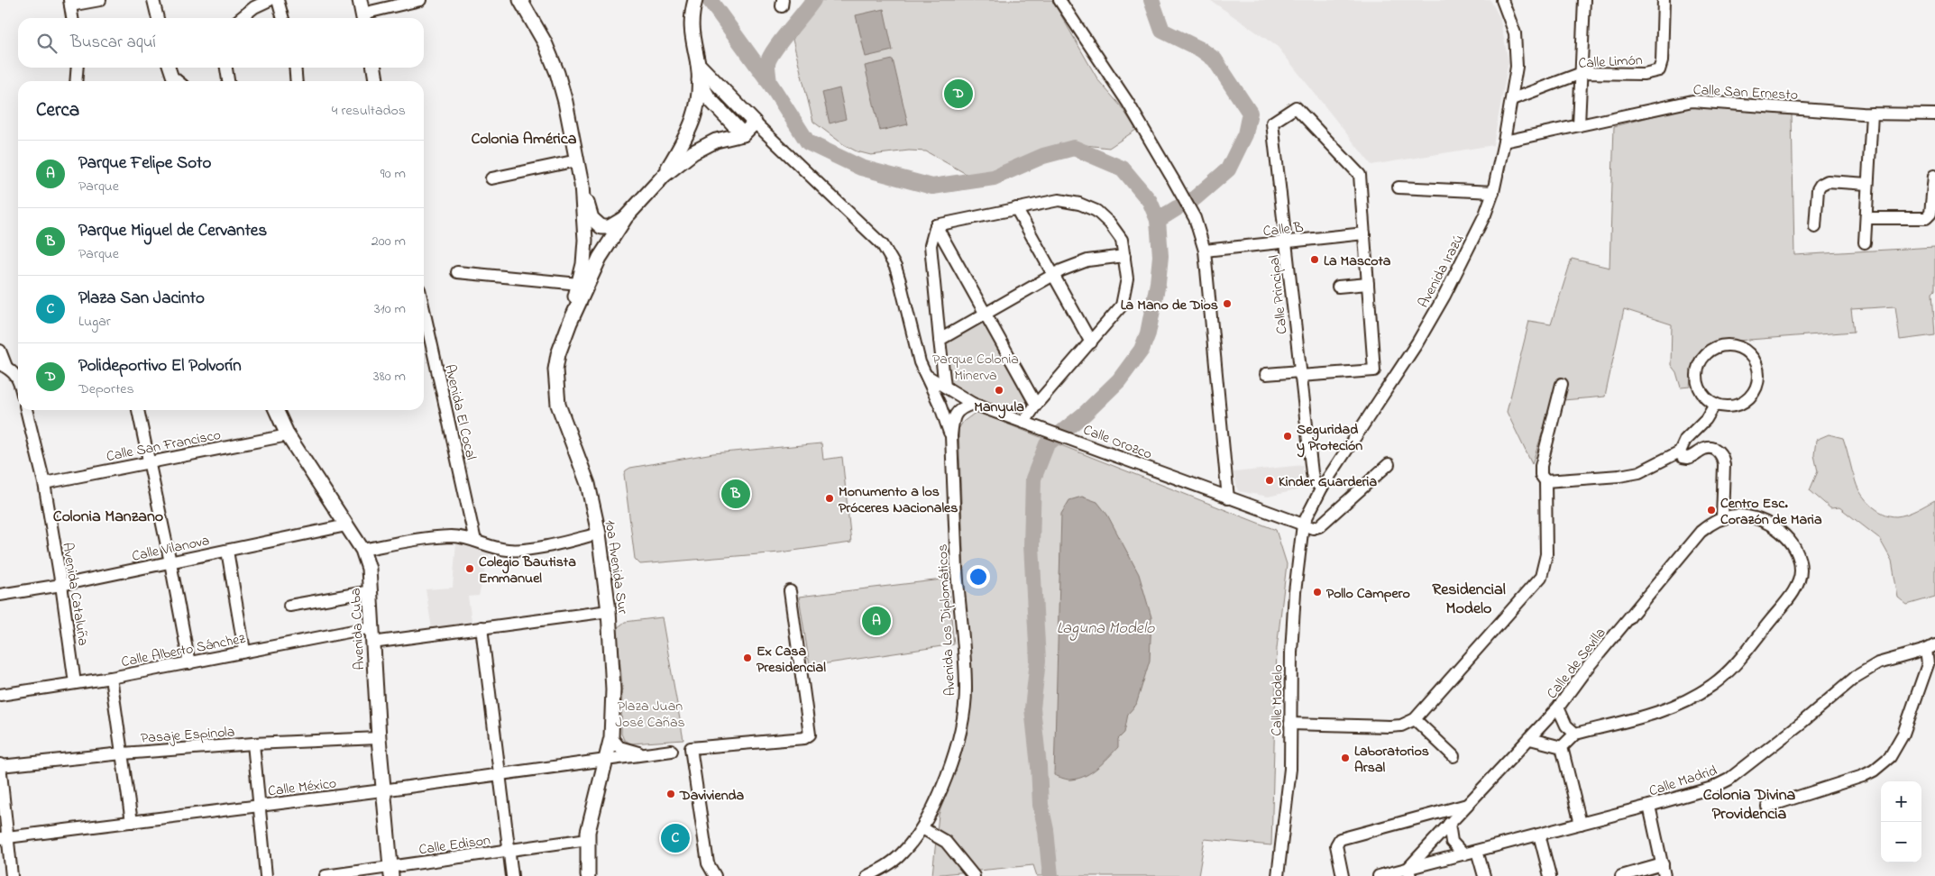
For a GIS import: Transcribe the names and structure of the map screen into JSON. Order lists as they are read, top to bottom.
{
  "streets": {
    "main road": ["10a Avenida Sur", "Avenida Cuba"],
    "street": [
      "Calle Limón",
      "Calle San Ernesto",
      "Calle B",
      "Avenida Irazú",
      "Calle Principal",
      "Avenida El Cocal",
      "Calle Orozco",
      "Calle San Francisco",
      "Calle Vilanova",
      "Avenida Cataluña",
      "Avenida Los Diplomáticos",
      "Calle Alberto Sánchez",
      "Calle de Sevilla",
      "Calle Modelo",
      "Pasaje Espinola",
      "Calle Madrid",
      "Calle México",
      "Calle Edison"
    ]
  },
  "crossings": [
    ["Calle Limón", "Avenida Irazú"],
    ["Calle San Ernesto", "Avenida Irazú"],
    ["Calle B", "Calle Principal"],
    ["Avenida Irazú", "Calle Principal"],
    ["Avenida Irazú", "Calle Orozco"],
    ["Avenida Irazú", "Calle Modelo"],
    ["Calle Orozco", "Avenida Los Diplomáticos"],
    ["Calle Orozco", "Calle Modelo"],
    ["Calle San Francisco", "Avenida Cataluña"],
    ["Calle San Francisco", "Avenida Cuba"],
    ["Calle Vilanova", "Avenida Cataluña"],
    ["Calle Vilanova", "Avenida Cuba"],
    ["10a Avenida Sur", "Calle México"],
    ["10a Avenida Sur", "Calle Edison"],
    ["Avenida Cataluña", "Calle Alberto Sánchez"],
    ["Avenida Cuba", "Calle Alberto Sánchez"],
    ["Avenida Cuba", "Pasaje Espinola"],
    ["Avenida Cuba", "Calle México"],
    ["Avenida Cuba", "Calle Edison"],
    ["Calle de Sevilla", "Calle Madrid"]
  ],
  "districts": [
    "Colonia América",
    "Colonia Manzano",
    "Residencial Modelo",
    "Colonia Divina Providencia"
  ],
  "water": ["Laguna Modelo"],
  "parks": ["Parque Colonia Minerva", "Plaza Juan José Cañas"],
  "places": [
    "La Mascota",
    "La Mano de Dios",
    "Manyula",
    "Seguridad y Proteción",
    "Kinder Guarderia",
    "Monumento a los Próceres Nacionales",
    "Centro Esc. Corazón de Maria",
    "Colegio Bautista Emmanuel",
    "Pollo Campero",
    "Ex Casa Presidencial",
    "Laboratorios Arsal",
    "Davivienda"
  ],
  "page": {
    "search": "Buscar aquí",
    "pins": [
      "D",
      "B",
      "A",
      "C"
    ],
    "heading": ["Cerca", "4 resultados"],
    "list": [
      {
        "mark": "A",
        "name": "Parque Felipe Soto",
        "note": "Parque",
        "value": "90 m"
      },
      {
        "mark": "B",
        "name": "Parque Miguel de Cervantes",
        "note": "Parque",
        "value": "200 m"
      },
      {
        "mark": "C",
        "name": "Plaza San Jacinto",
        "note": "Lugar",
        "value": "310 m"
      },
      {
        "mark": "D",
        "name": "Polideportivo El Polvorín",
        "note": "Deportes",
        "value": "380 m"
      }
    ],
    "map_buttons": ["+", "−"]
  }
}
